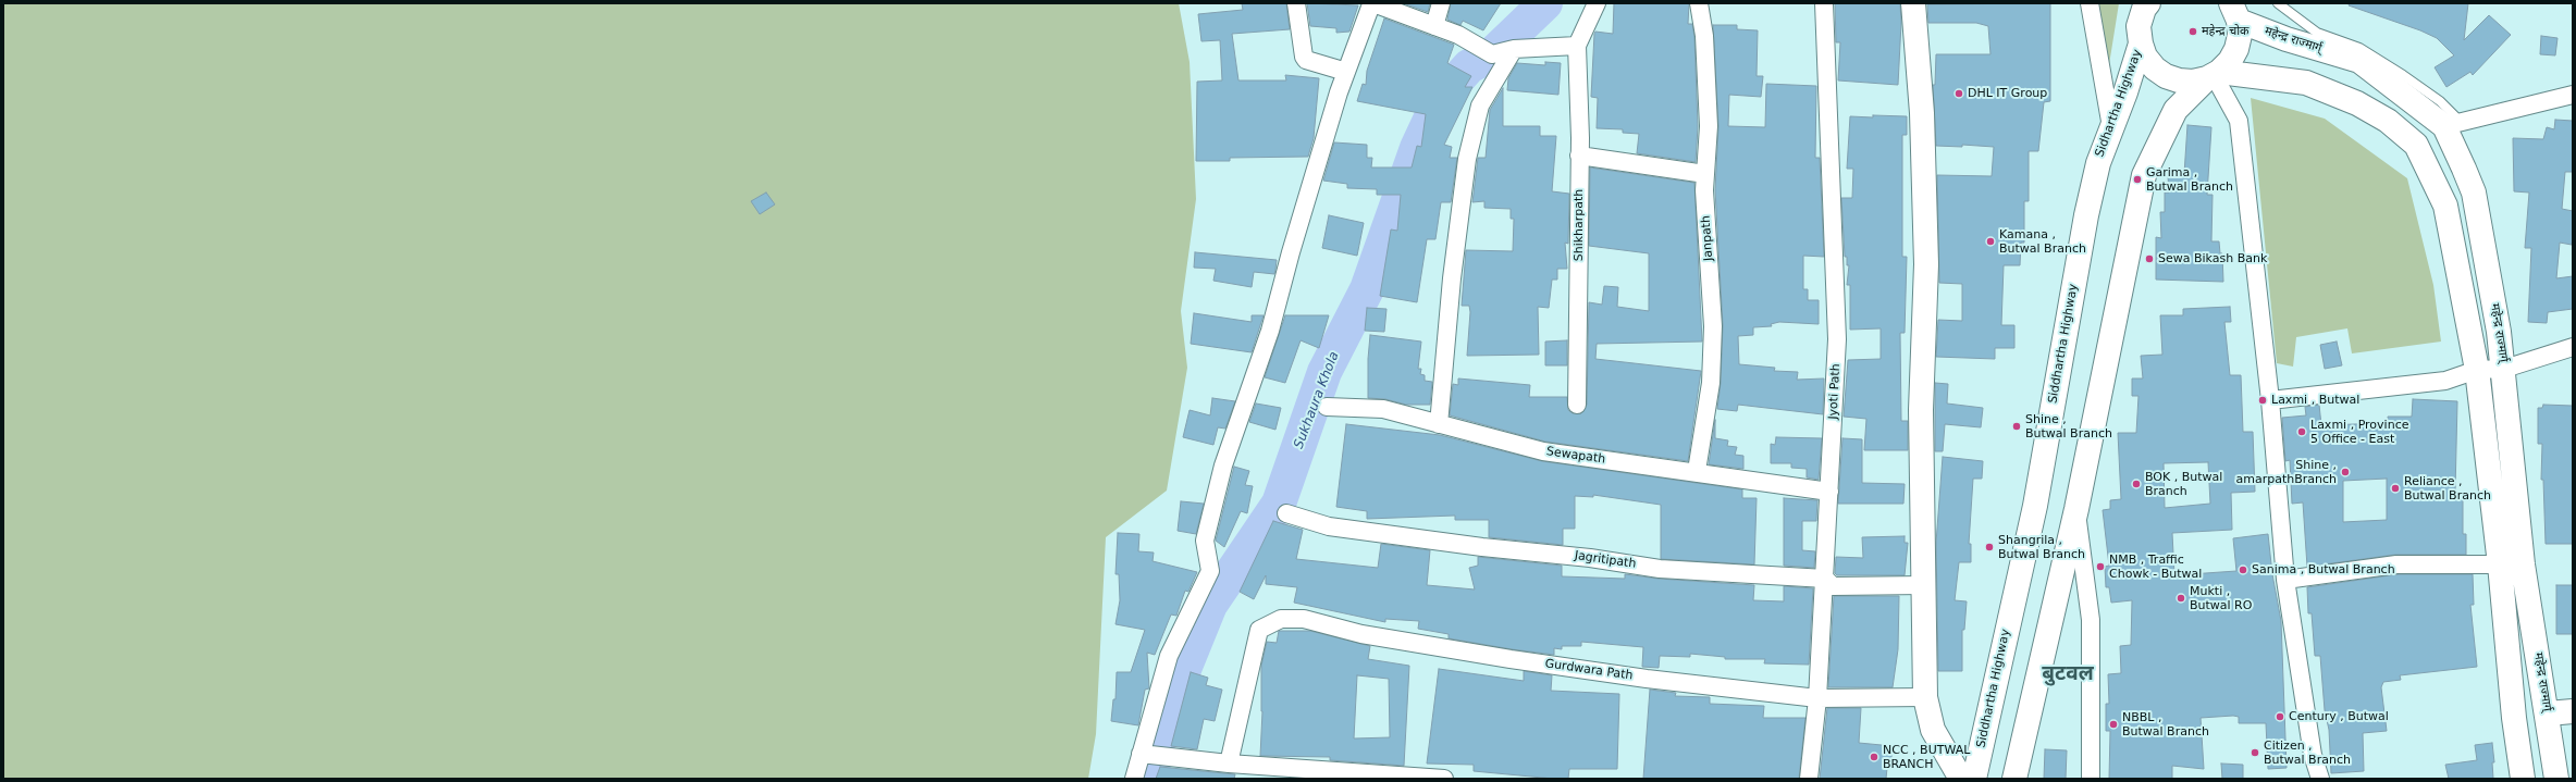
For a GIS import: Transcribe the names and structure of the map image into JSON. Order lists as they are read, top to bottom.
{
  "streets": {
    "main road": ["महेन्द्र राज्मार्ग्", "Sidhartha Highway", "Siddhartha Highway"],
    "street": [
      "Shikharpath",
      "Janpath",
      "Jyoti Path",
      "Sewapath",
      "Jagritipath",
      "Gurdwara Path"
    ]
  },
  "crossings": [
    ["Sidhartha Highway", "Siddhartha Highway"],
    ["Janpath", "Sewapath"],
    ["Jyoti Path", "Sewapath"],
    ["Jyoti Path", "Jagritipath"],
    ["Jyoti Path", "Gurdwara Path"]
  ],
  "districts": ["बुटवल"],
  "water": ["Sukhaura Khola"],
  "places": [
    "महेन्द्र चोक",
    "DHL IT Group",
    "Garima , Butwal Branch",
    "Kamana , Butwal Branch",
    "Sewa Bikash Bank",
    "Laxmi , Butwal",
    "Shine , Butwal Branch",
    "Laxmi , Province 5 Office - East",
    "Shine , amarpathBranch",
    "BOK , Butwal Branch",
    "Reliance , Butwal Branch",
    "Shangrila , Butwal Branch",
    "NMB , Traffic Chowk - Butwal",
    "Sanima , Butwal Branch",
    "Mukti , Butwal RO",
    "Century , Butwal",
    "NBBL , Butwal Branch",
    "Citizen , Butwal Branch",
    "NCC , BUTWAL BRANCH"
  ]
}
